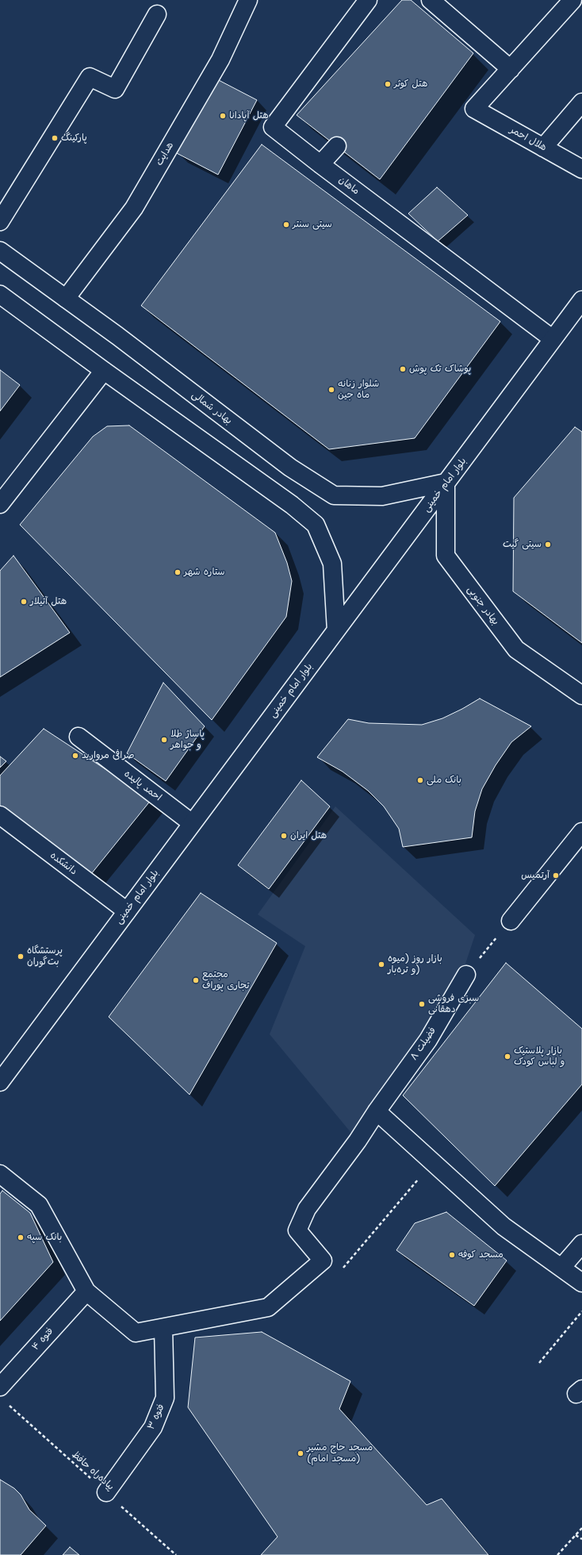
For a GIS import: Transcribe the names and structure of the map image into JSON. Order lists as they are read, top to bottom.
{
  "streets": {
    "street": [
      "هلال احمر",
      "هدایت",
      "ماهان",
      "بهادر شمالی",
      "بلوار امام خمینی",
      "بهادر جنوبی",
      "احمد پالیده",
      "دانشکده",
      "فضیلت ۸",
      "فتوه ۴",
      "فتوه ۳"
    ],
    "path": ["پیاده‌راه حافظ"]
  },
  "crossings": [
    ["هدایت", "بهادر شمالی"],
    ["ماهان", "بلوار امام خمینی"],
    ["بهادر شمالی", "بلوار امام خمینی"],
    ["بهادر شمالی", "بهادر جنوبی"],
    ["بلوار امام خمینی", "بهادر جنوبی"],
    ["بلوار امام خمینی", "احمد پالیده"],
    ["بلوار امام خمینی", "دانشکده"],
    ["فضیلت ۸", "فتوه ۳"],
    ["فتوه ۳", "پیاده‌راه حافظ"]
  ],
  "places": [
    "هتل کوثر",
    "هتل آپادانا",
    "پارکینگ",
    "سیتی سنتر",
    "پوشاک تک پوش",
    "شلوار زنانه ماه جین",
    "سیتی گیت",
    "ستاره شهر",
    "هتل آتیلار",
    "پاساژ طلا و جواهر",
    "صرافی مروارید",
    "بانک ملی",
    "هتل ایران",
    "آرتمیس",
    "پرستشگاه بت‌گوران",
    "بازار روز (میوه و تره‌بار)",
    "مجتمع تجاری پوراف",
    "سبزی فروشی دهقانی",
    "بازار پلاستیک و لباس کودک",
    "بانک سپه",
    "مسجد کوفه",
    "مسجد حاج مشیر (مسجد امام)"
  ]
}
